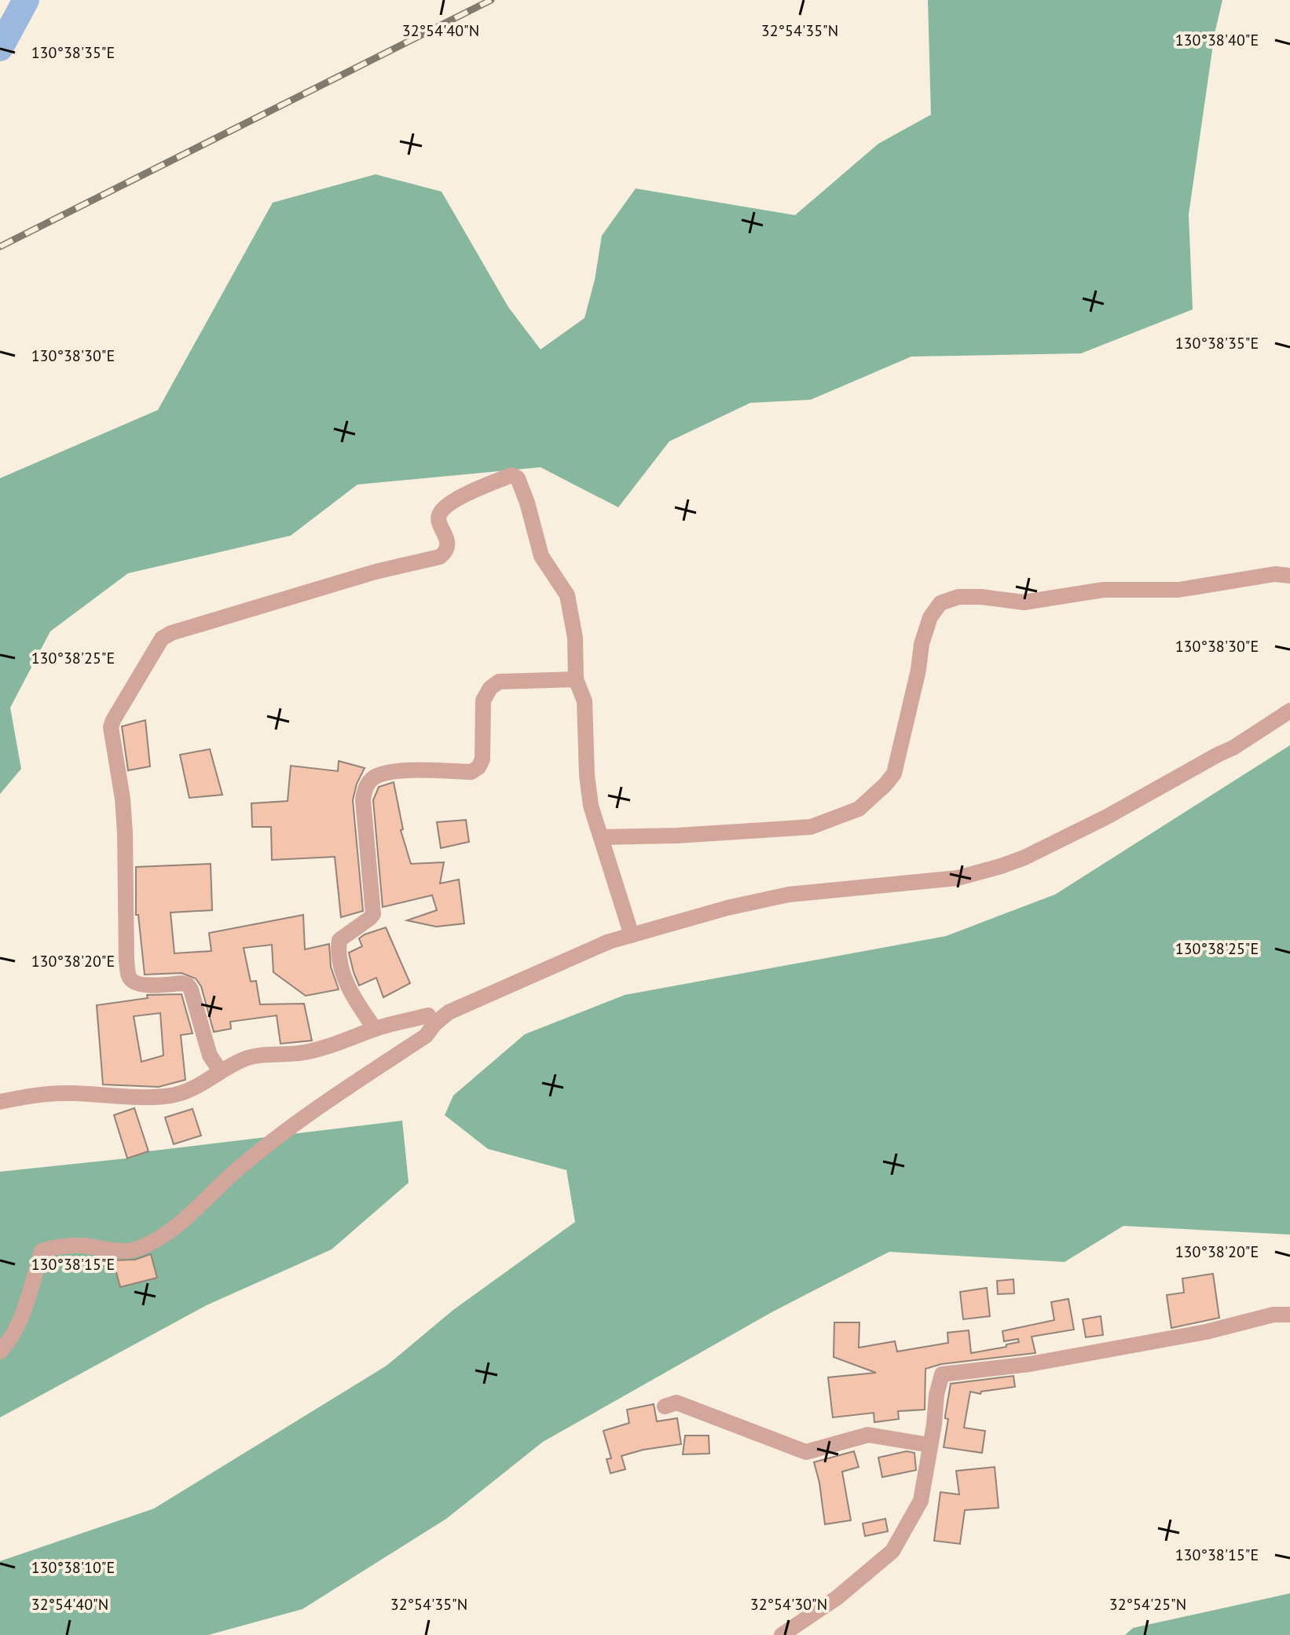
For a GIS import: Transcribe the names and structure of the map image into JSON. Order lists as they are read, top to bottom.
{
  "coordinates": [
    "32°54'40\"N",
    "32°54'35\"N",
    "130°38'40\"E",
    "130°38'35\"E",
    "130°38'30\"E",
    "130°38'25\"E",
    "130°38'20\"E",
    "130°38'15\"E",
    "130°38'10\"E",
    "32°54'30\"N",
    "32°54'25\"N"
  ]
}
